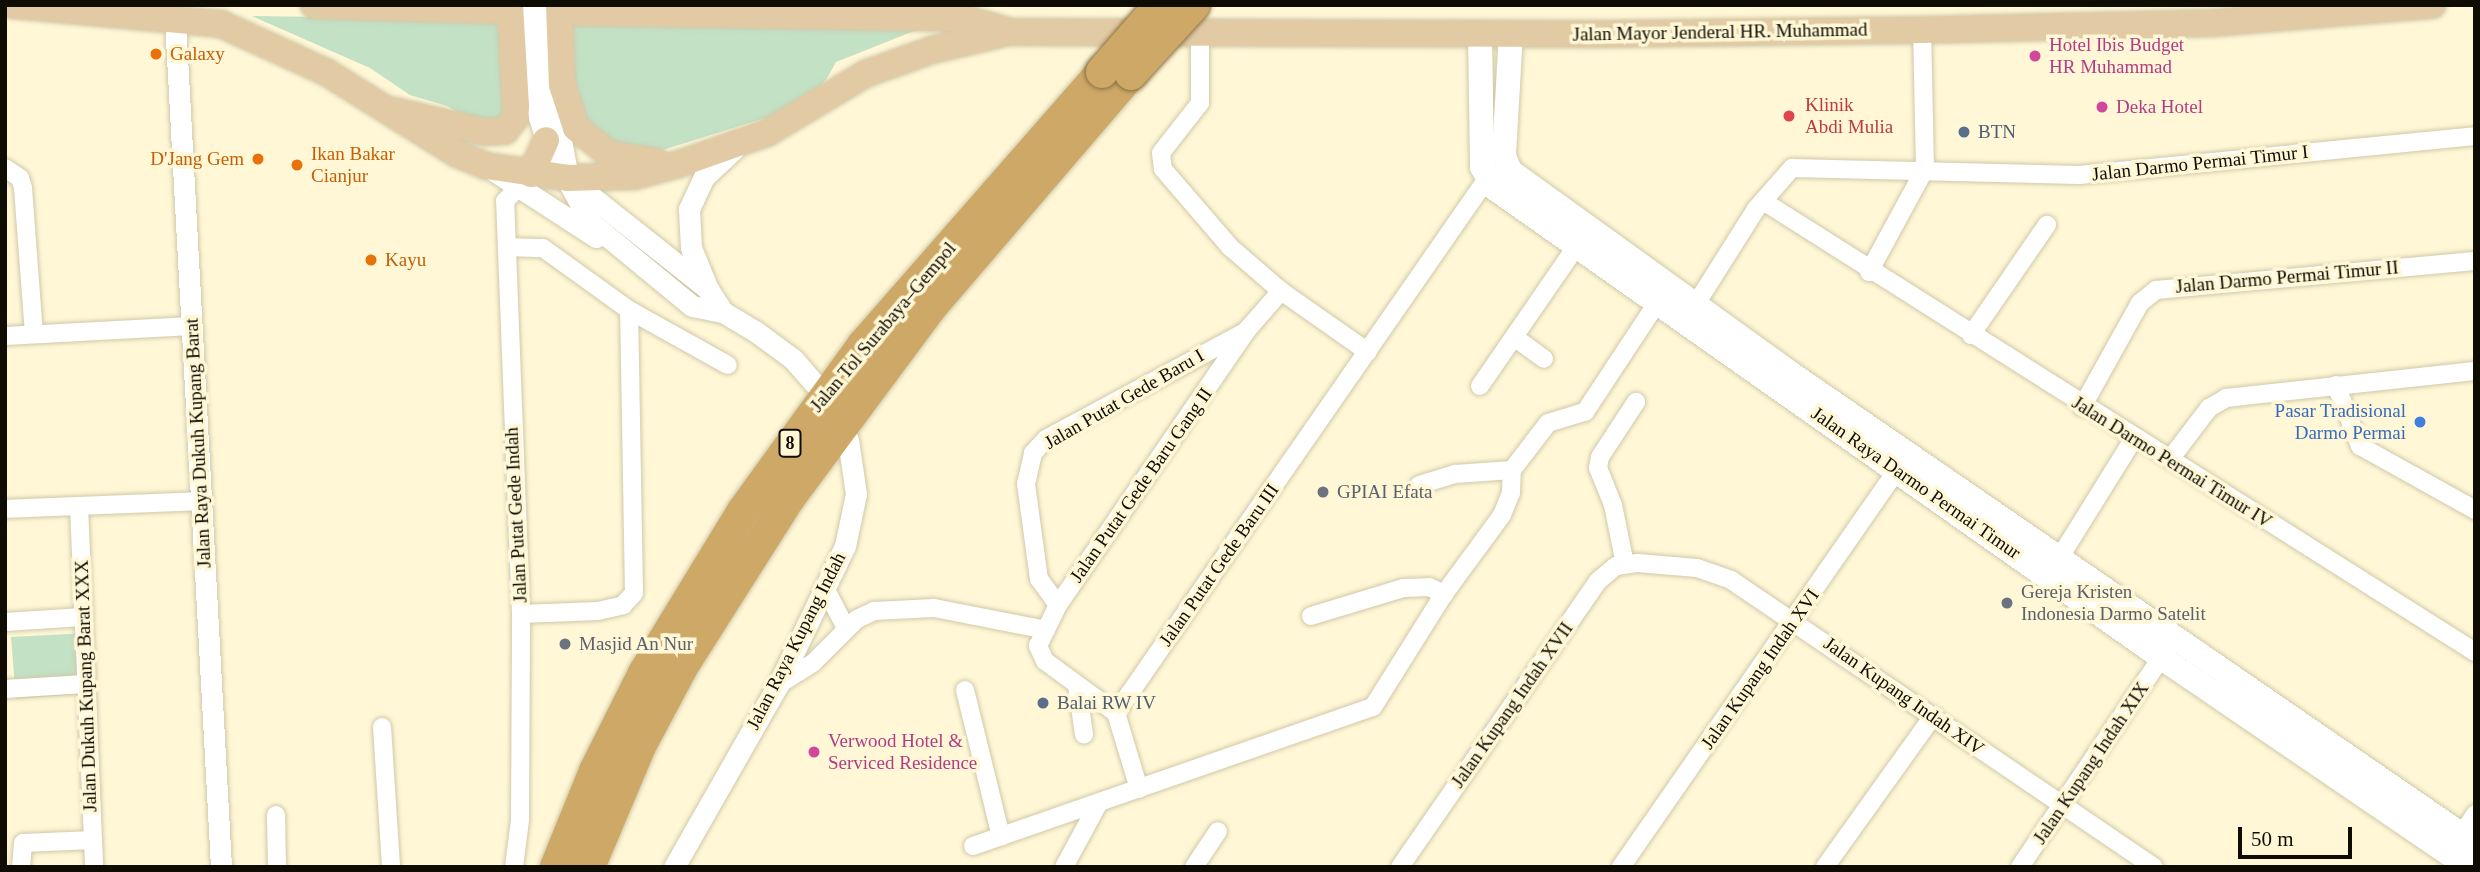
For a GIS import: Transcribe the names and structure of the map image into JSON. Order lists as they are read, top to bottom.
{
  "streets": {
    "highway": ["Jalan Tol Surabaya–Gempol", "8"],
    "main road": ["Jalan Mayor Jenderal HR. Muhammad", "Jalan Raya Darmo Permai Timur"],
    "street": [
      "Jalan Darmo Permai Timur I",
      "Jalan Darmo Permai Timur II",
      "Jalan Putat Gede Baru I",
      "Jalan Raya Dukuh Kupang Barat",
      "Jalan Darmo Permai Timur IV",
      "Jalan Putat Gede Baru Gang II",
      "Jalan Putat Gede Indah",
      "Jalan Putat Gede Baru III",
      "Jalan Raya Kupang Indah",
      "Jalan Kupang Indah XVI",
      "Jalan Dukuh Kupang Barat XXX",
      "Jalan Kupang Indah XIV",
      "Jalan Kupang Indah XVII",
      "Jalan Kupang Indah XIX"
    ]
  },
  "crossings": [
    ["Jalan Mayor Jenderal HR. Muhammad", "Jalan Tol Surabaya–Gempol"],
    ["Jalan Mayor Jenderal HR. Muhammad", "Jalan Raya Darmo Permai Timur"],
    ["Jalan Darmo Permai Timur I", "Jalan Darmo Permai Timur IV"],
    ["Jalan Darmo Permai Timur I", "Jalan Raya Darmo Permai Timur"],
    ["Jalan Darmo Permai Timur II", "Jalan Darmo Permai Timur IV"],
    ["Jalan Putat Gede Baru I", "Jalan Putat Gede Baru Gang II"],
    ["Jalan Raya Darmo Permai Timur", "Jalan Putat Gede Baru III"],
    ["Jalan Raya Darmo Permai Timur", "Jalan Kupang Indah XVI"],
    ["Jalan Raya Darmo Permai Timur", "Jalan Kupang Indah XIX"],
    ["Jalan Kupang Indah XVI", "Jalan Kupang Indah XIV"],
    ["Jalan Kupang Indah XIV", "Jalan Kupang Indah XVII"],
    ["Jalan Kupang Indah XIV", "Jalan Kupang Indah XIX"]
  ],
  "places": [
    "Galaxy",
    "Hotel Ibis Budget HR Muhammad",
    "Deka Hotel",
    "Klinik Abdi Mulia",
    "BTN",
    "D'Jang Gem",
    "Ikan Bakar Cianjur",
    "Kayu",
    "Pasar Tradisional Darmo Permai",
    "GPIAI Efata",
    "Gereja Kristen Indonesia Darmo Satelit",
    "Masjid An Nur",
    "Balai RW IV",
    "Verwood Hotel & Serviced Residence"
  ],
  "scale_bar": "50 m"
}
